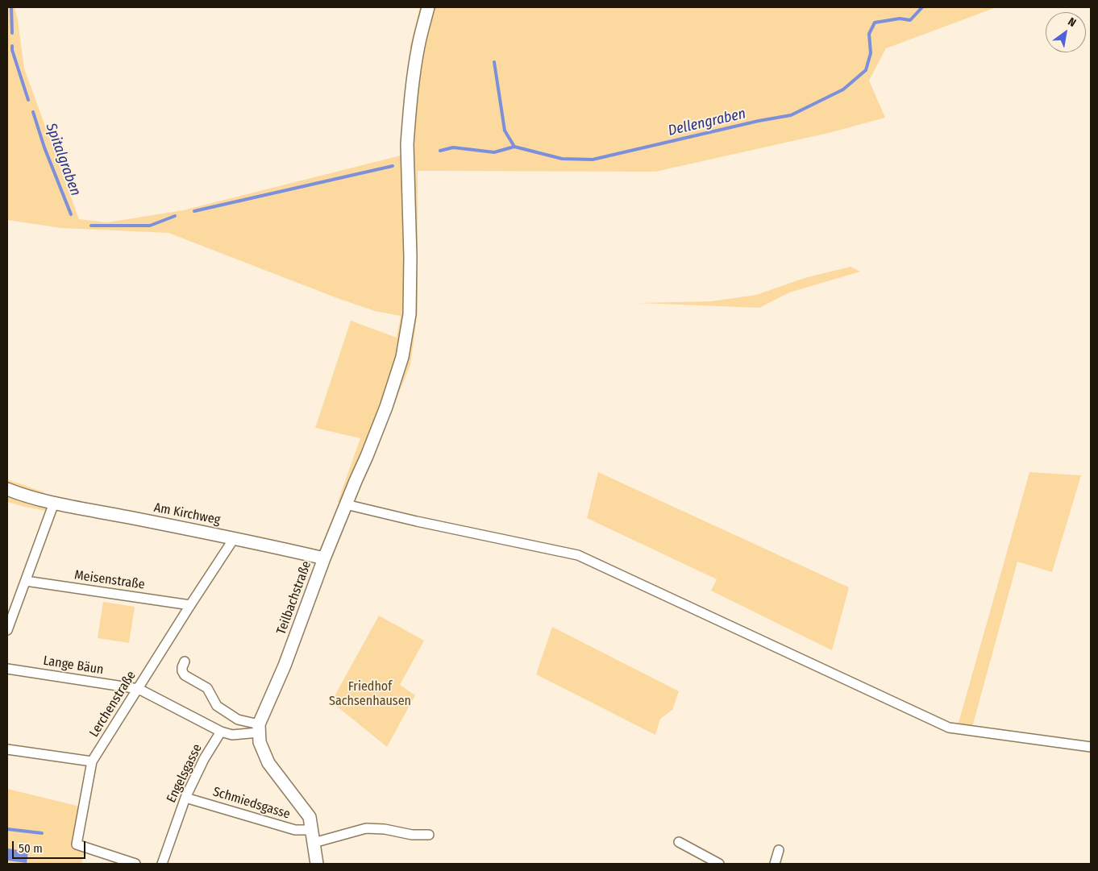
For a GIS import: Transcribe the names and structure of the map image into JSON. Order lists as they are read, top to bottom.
{
  "streets": {
    "street": [
      "Am Kirchweg",
      "Meisenstraße",
      "Teilbachstraße",
      "Lange Bäun",
      "Lerchenstraße",
      "Engelsgasse",
      "Schmiedsgasse"
    ]
  },
  "crossings": [
    ["Am Kirchweg", "Teilbachstraße"],
    ["Am Kirchweg", "Lerchenstraße"],
    ["Meisenstraße", "Lerchenstraße"],
    ["Lange Bäun", "Lerchenstraße"],
    ["Lange Bäun", "Engelsgasse"],
    ["Engelsgasse", "Schmiedsgasse"]
  ],
  "water": ["Dellengraben", "Spitalgraben"],
  "parks": ["Friedhof Sachsenhausen"],
  "scale_bar": "50 m",
  "north": "top right"
}
